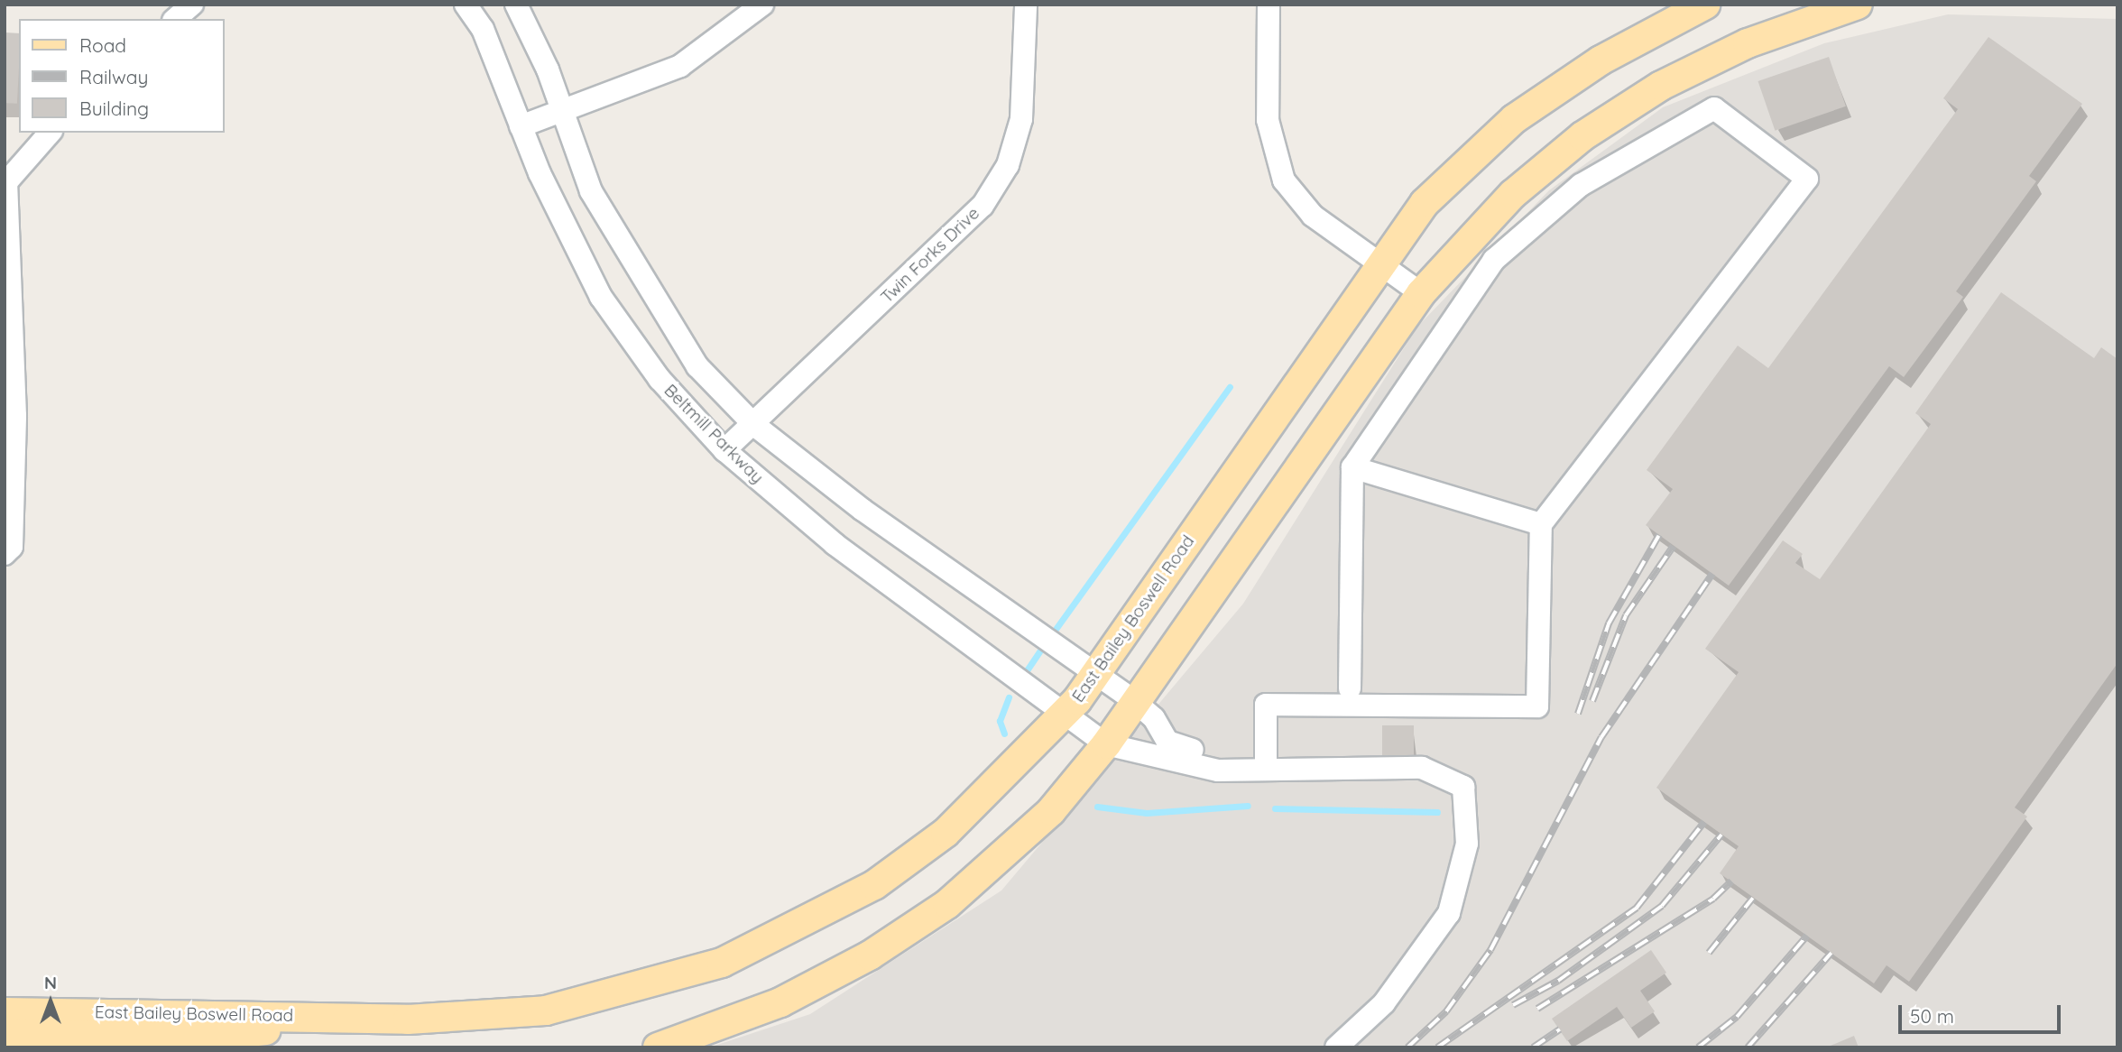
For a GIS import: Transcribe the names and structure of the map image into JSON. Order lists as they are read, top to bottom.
{
  "streets": {
    "main road": ["East Bailey Boswell Road"],
    "street": ["Twin Forks Drive", "Beltmill Parkway"]
  },
  "crossings": [
    ["Twin Forks Drive", "Beltmill Parkway"],
    ["Beltmill Parkway", "East Bailey Boswell Road"]
  ],
  "legend": ["Road", "Railway", "Building"],
  "scale_bar": "50 m",
  "north": "top"
}
